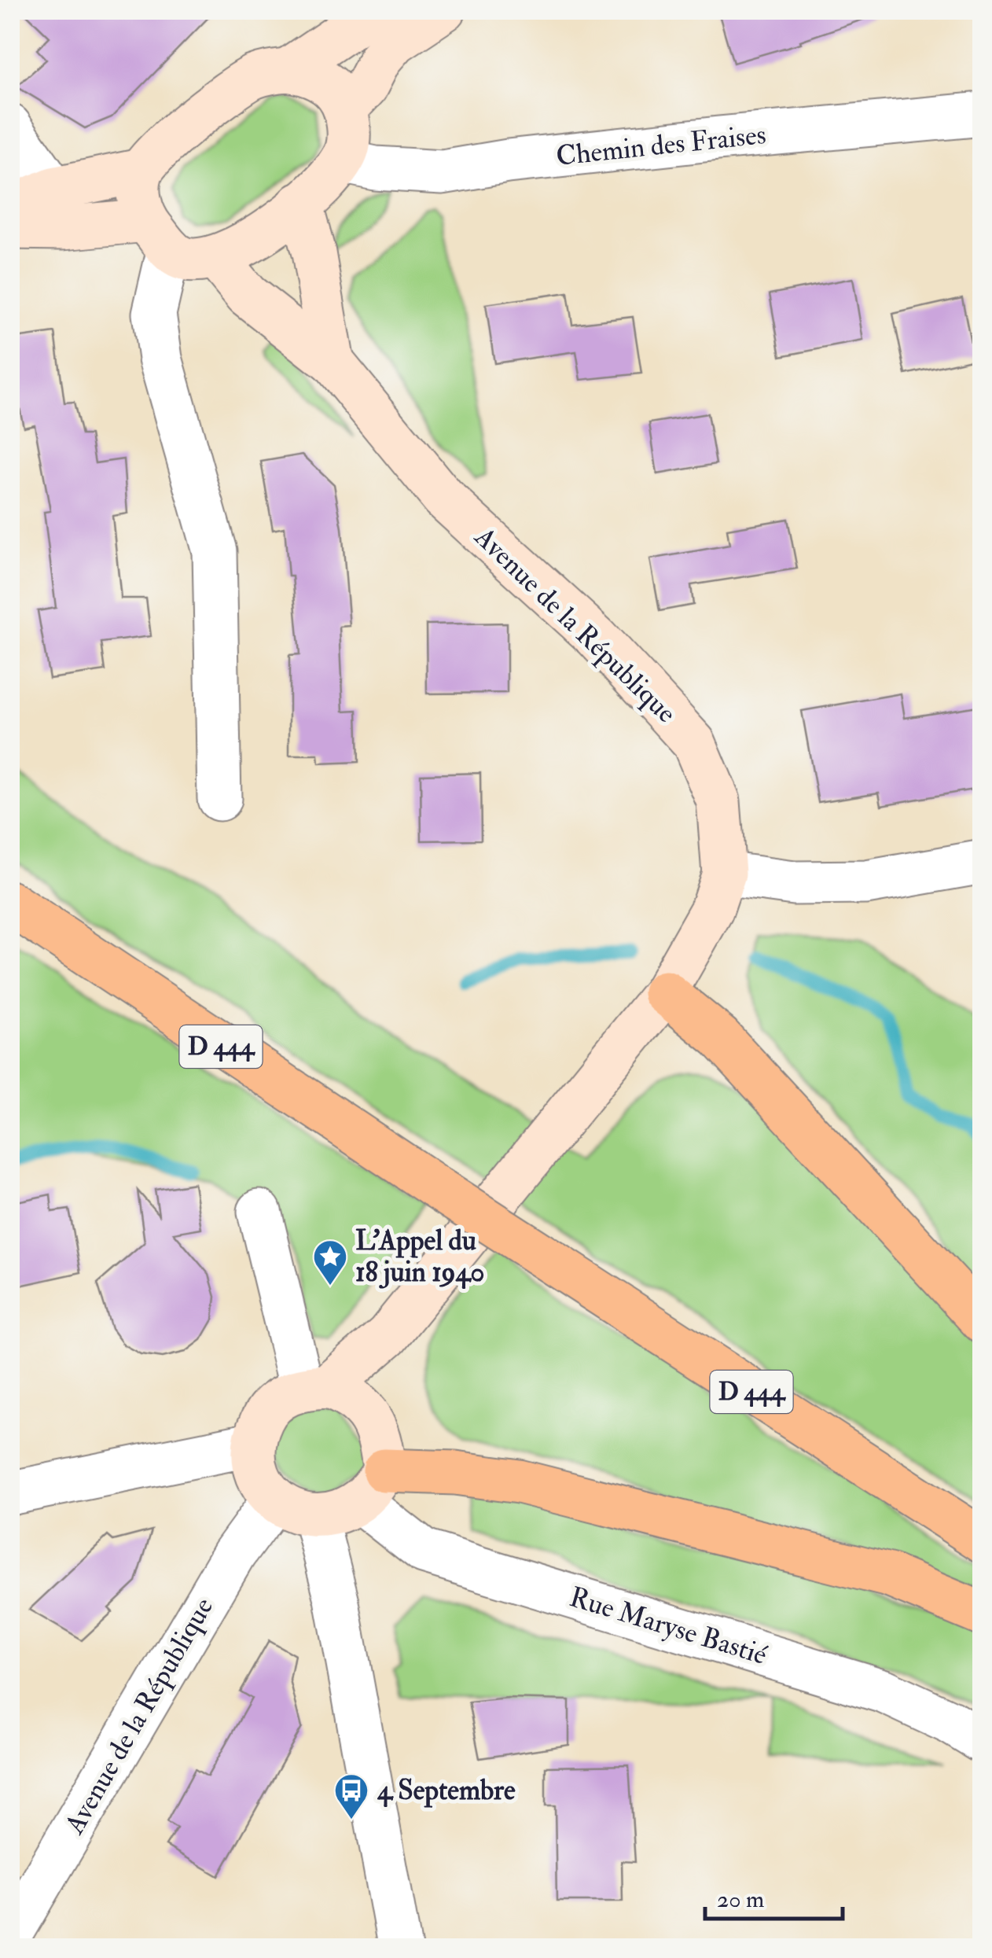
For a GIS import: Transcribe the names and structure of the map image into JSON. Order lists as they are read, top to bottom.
{
  "streets": {
    "main road": ["D 444"],
    "street": ["Chemin des Fraises", "Avenue de la République", "Rue Maryse Bastié"]
  },
  "crossings": [
    ["Chemin des Fraises", "Avenue de la République"],
    ["Avenue de la République", "Rue Maryse Bastié"]
  ],
  "places": {
    "place": ["L’Appel du 18 juin 1940"],
    "bus stop": ["4 Septembre"]
  },
  "scale_bar": "20 m"
}
